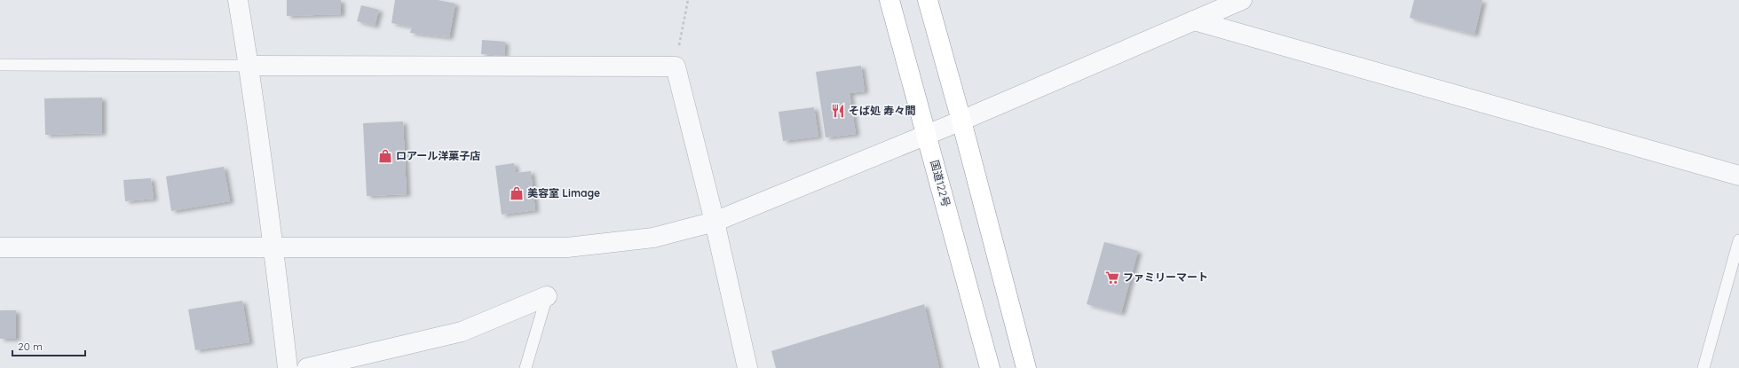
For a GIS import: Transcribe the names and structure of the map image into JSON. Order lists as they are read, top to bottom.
{
  "streets": {
    "highway": ["国道122号"]
  },
  "places": {
    "restaurant": ["そば処 寿々間"],
    "shop": ["ロアール洋菓子店", "美容室 Limage"],
    "supermarket": ["ファミリーマート"]
  },
  "scale_bar": "20 m"
}
